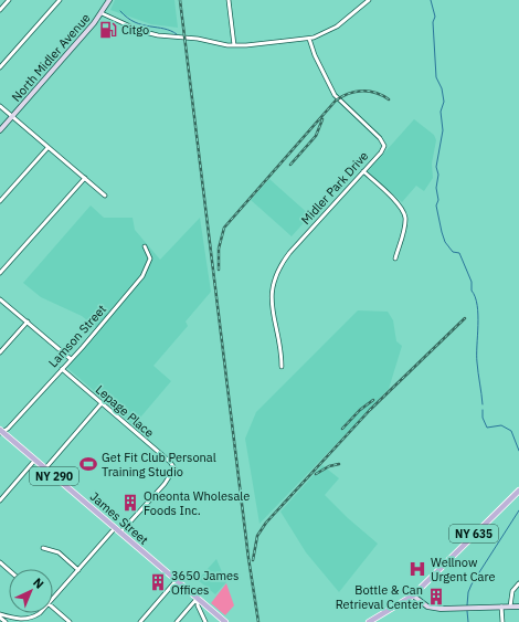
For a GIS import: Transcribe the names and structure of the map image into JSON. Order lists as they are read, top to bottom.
{
  "streets": {
    "main road": [
      "North Midler Avenue",
      "NY 290",
      "James Street",
      "NY 635"
    ],
    "street": ["Midler Park Drive", "Lamson Street", "Lepage Place"]
  },
  "crossings": [
    ["North Midler Avenue", "Midler Park Drive"],
    ["Lamson Street", "Lepage Place"],
    ["Lamson Street", "James Street"],
    ["Lepage Place", "James Street"]
  ],
  "places": {
    "fuel station": ["Citgo"],
    "sports": ["Get Fit Club Personal Training Studio"],
    "building": ["Oneonta Wholesale Foods Inc.", "3650 James Offices", "Bottle & Can Retrieval Center"],
    "hospital": ["Wellnow Urgent Care"]
  },
  "north": "top right"
}
